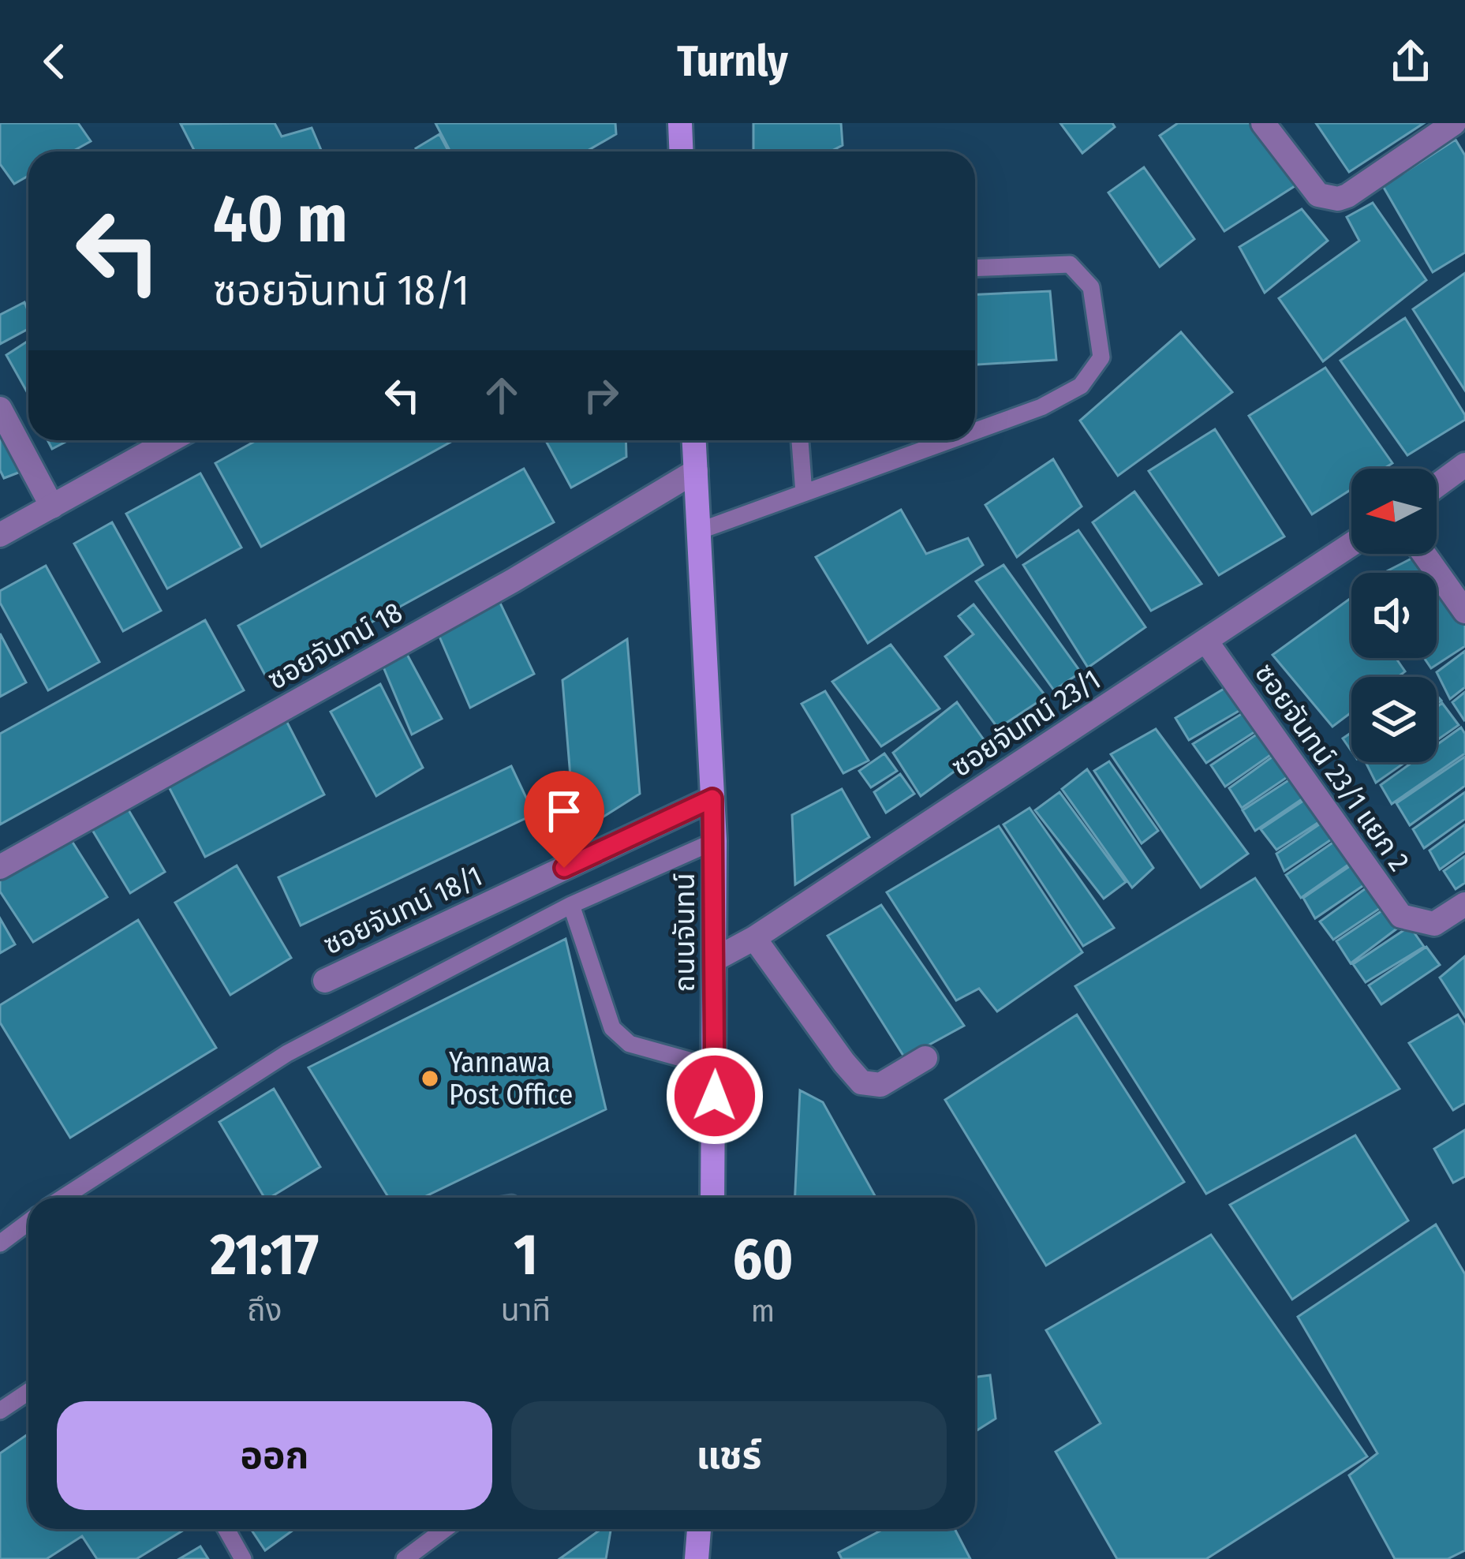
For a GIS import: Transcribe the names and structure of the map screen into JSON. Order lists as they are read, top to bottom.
{
  "streets": {
    "main road": ["ถนนจันทน์"],
    "street": [
      "ซอยจันทน์ 18",
      "ซอยจันทน์ 23/1",
      "ซอยจันทน์ 23/1 แยก 2",
      "ซอยจันทน์ 18/1"
    ]
  },
  "crossings": [
    ["ซอยจันทน์ 18", "ถนนจันทน์"],
    ["ซอยจันทน์ 23/1", "ซอยจันทน์ 23/1 แยก 2"],
    ["ซอยจันทน์ 23/1", "ถนนจันทน์"],
    ["ซอยจันทน์ 18/1", "ถนนจันทน์"]
  ],
  "places": ["Yannawa Post Office"],
  "north": "left",
  "page": {
    "header": "Turnly",
    "turn": ["40 m", "ซอยจันทน์ 18/1"],
    "eta": [
      "21:17",
      "ถึง",
      "1",
      "นาที",
      "60",
      "m"
    ],
    "buttons": ["ออก", "แชร์"]
  }
}
